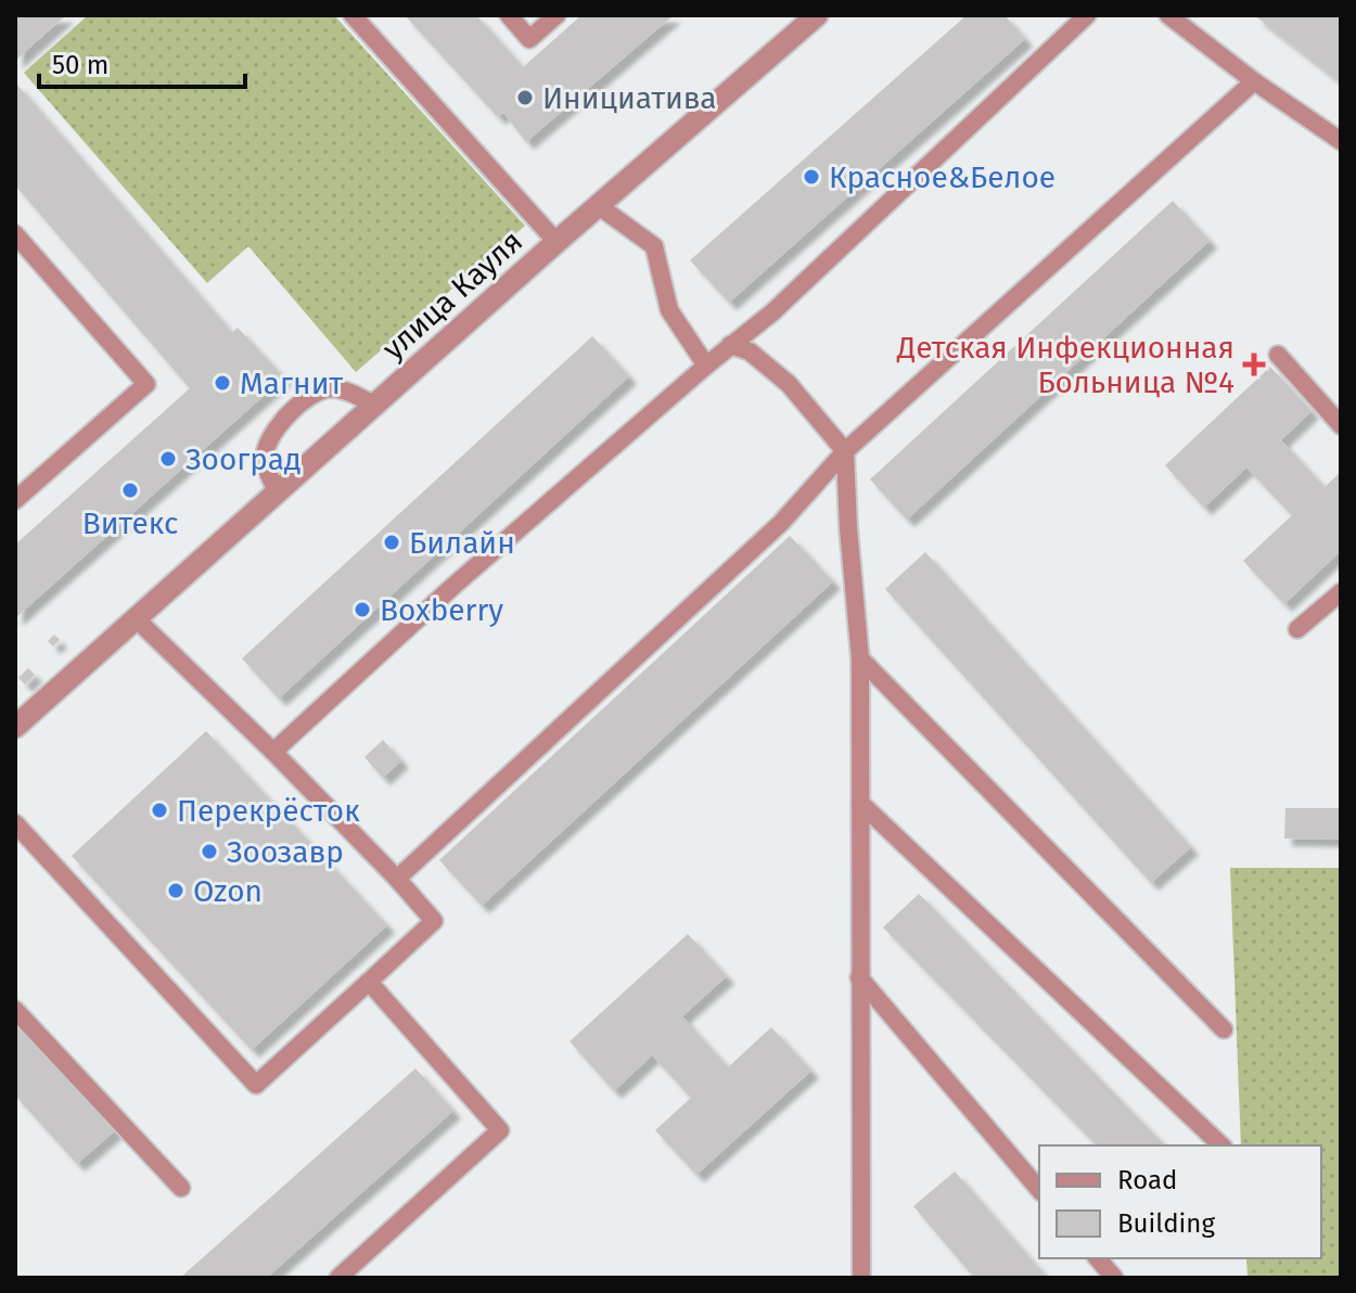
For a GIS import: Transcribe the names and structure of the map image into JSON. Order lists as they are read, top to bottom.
{
  "streets": {
    "street": ["улица Кауля"]
  },
  "places": {
    "other": [
      "Инициатива",
      "Красное&Белое",
      "Магнит",
      "Зооград",
      "Витекс",
      "Билайн",
      "Boxberry",
      "Перекрёсток",
      "Зоозавр",
      "Ozon"
    ],
    "health": ["Детская Инфекционная Больница №4"]
  },
  "legend": ["Road", "Building"],
  "scale_bar": "50 m"
}
